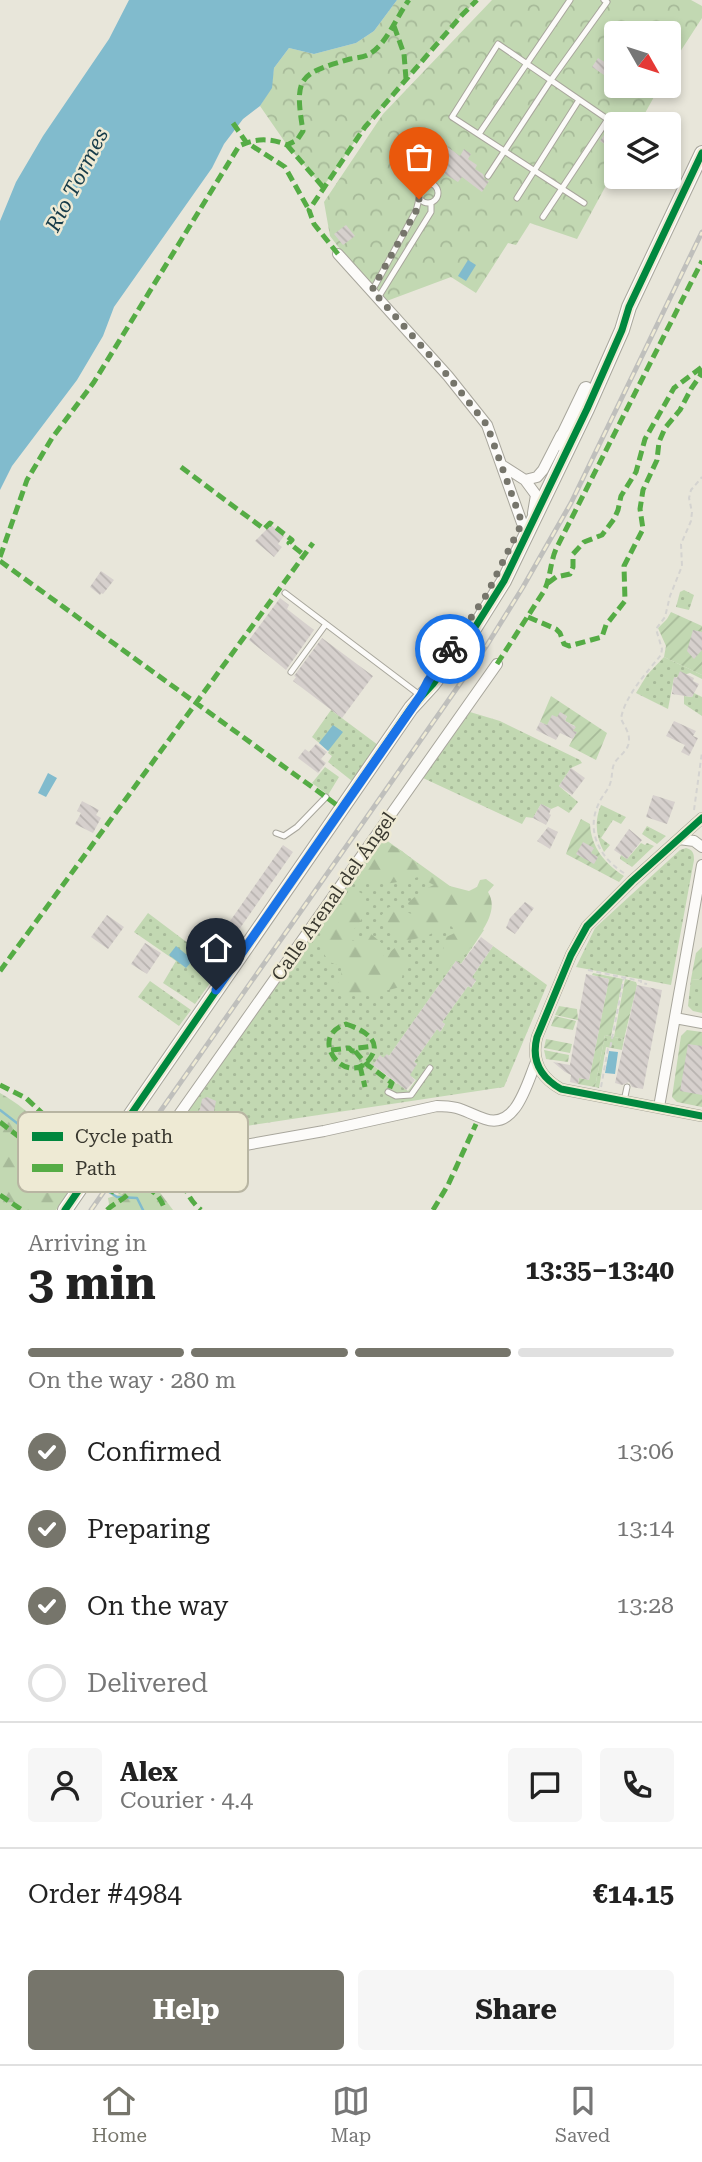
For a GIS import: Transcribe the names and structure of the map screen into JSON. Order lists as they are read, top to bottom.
{
  "streets": {
    "street": ["Calle Arenal del Ángel"]
  },
  "water": ["Río Tormes"],
  "legend": ["Cycle path", "Path"],
  "north": "bottom right",
  "page": {
    "heading": ["3 min", "Arriving in", "13:35–13:40"],
    "panel": [
      "Alex",
      "Courier · 4.4",
      "Order #4984",
      "€14.15"
    ],
    "bar": "On the way · 280 m",
    "list": [
      ["Confirmed", "13:06"],
      ["Preparing", "13:14"],
      ["On the way", "13:28"],
      "Delivered"
    ],
    "buttons": ["Help", "Share"],
    "tabs": ["Home", "Map", "Saved"]
  }
}
